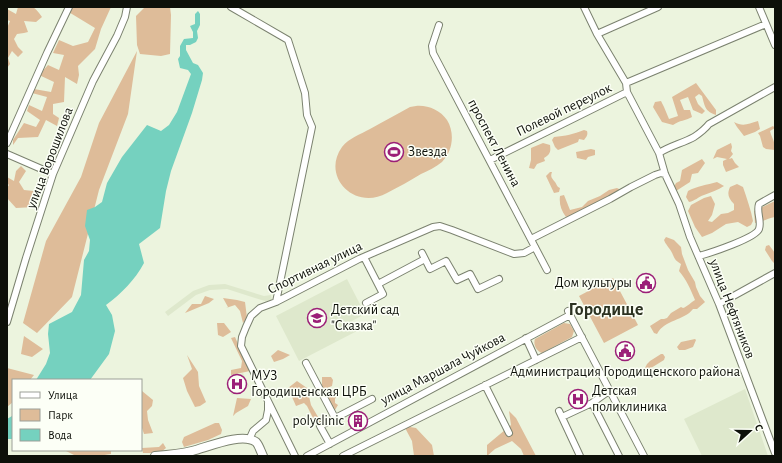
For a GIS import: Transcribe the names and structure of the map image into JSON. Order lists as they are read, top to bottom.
{
  "streets": {
    "street": [
      "Полевой переулок",
      "проспект Ленина",
      "улица Ворошилова",
      "Спортивная улица",
      "улица Нефтяников",
      "улица Маршала Чуйкова"
    ]
  },
  "crossings": [
    ["Полевой переулок", "проспект Ленина"],
    ["Полевой переулок", "улица Нефтяников"],
    ["проспект Ленина", "Спортивная улица"]
  ],
  "districts": ["Городище"],
  "places": {
    "sports": ["Звезда"],
    "public building": ["Дом культуры", "Администрация Городищенского района"],
    "school or university": ["Детский сад \"Сказка\""],
    "hospital": ["МУЗ Городищенская ЦРБ", "Детская поликлиника"],
    "building": ["polyclinic"]
  },
  "legend": ["Улица", "Парк", "Вода"],
  "north": "right"
}
